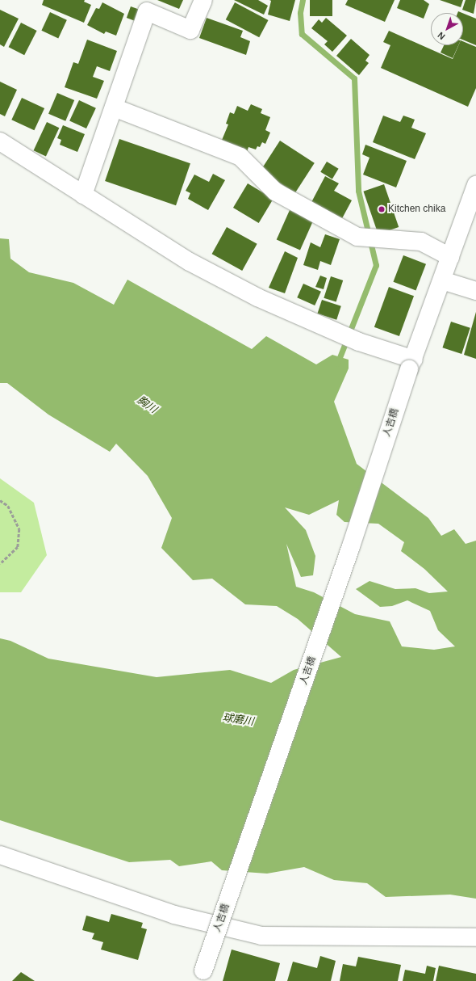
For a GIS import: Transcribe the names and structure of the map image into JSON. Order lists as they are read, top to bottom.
{
  "streets": {
    "street": ["人吉橋"]
  },
  "water": ["胸川", "球磨川"],
  "places": ["Kitchen chika"],
  "north": "bottom left"
}
